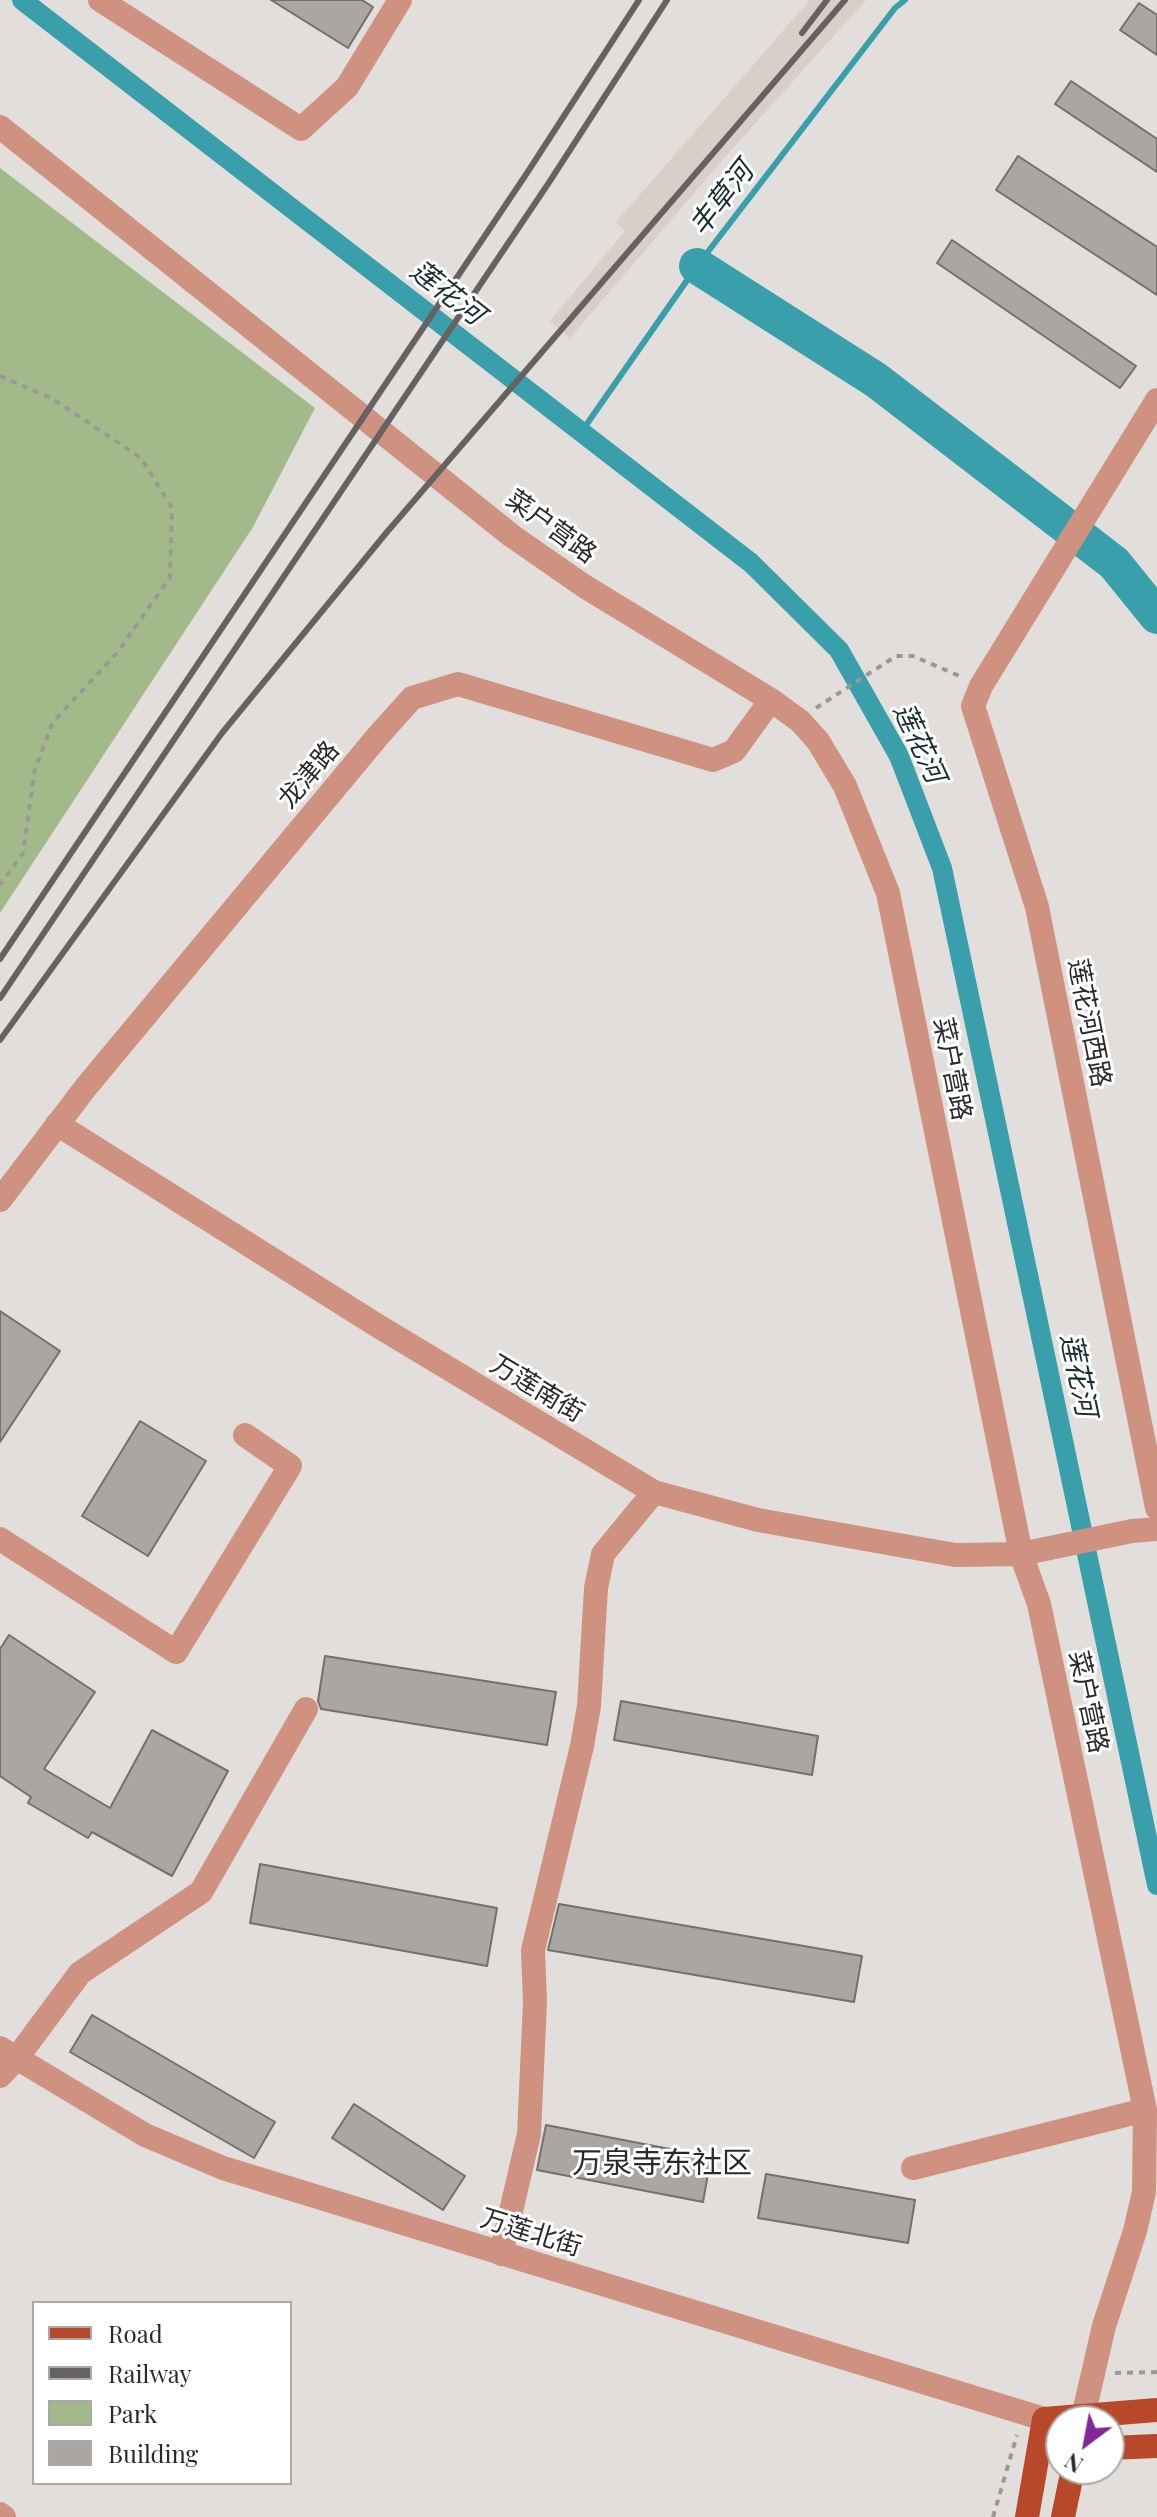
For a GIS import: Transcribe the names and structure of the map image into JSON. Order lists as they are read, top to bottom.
{
  "streets": {
    "street": [
      "菜户营路",
      "龙津路",
      "莲花河西路",
      "万莲南街",
      "万莲北街"
    ]
  },
  "crossings": [
    ["菜户营路", "龙津路"],
    ["菜户营路", "万莲南街"],
    ["龙津路", "万莲南街"]
  ],
  "districts": ["万泉寺东社区"],
  "water": ["丰草河", "莲花河"],
  "legend": [
    "Road",
    "Railway",
    "Park",
    "Building"
  ],
  "north": "bottom left"
}
